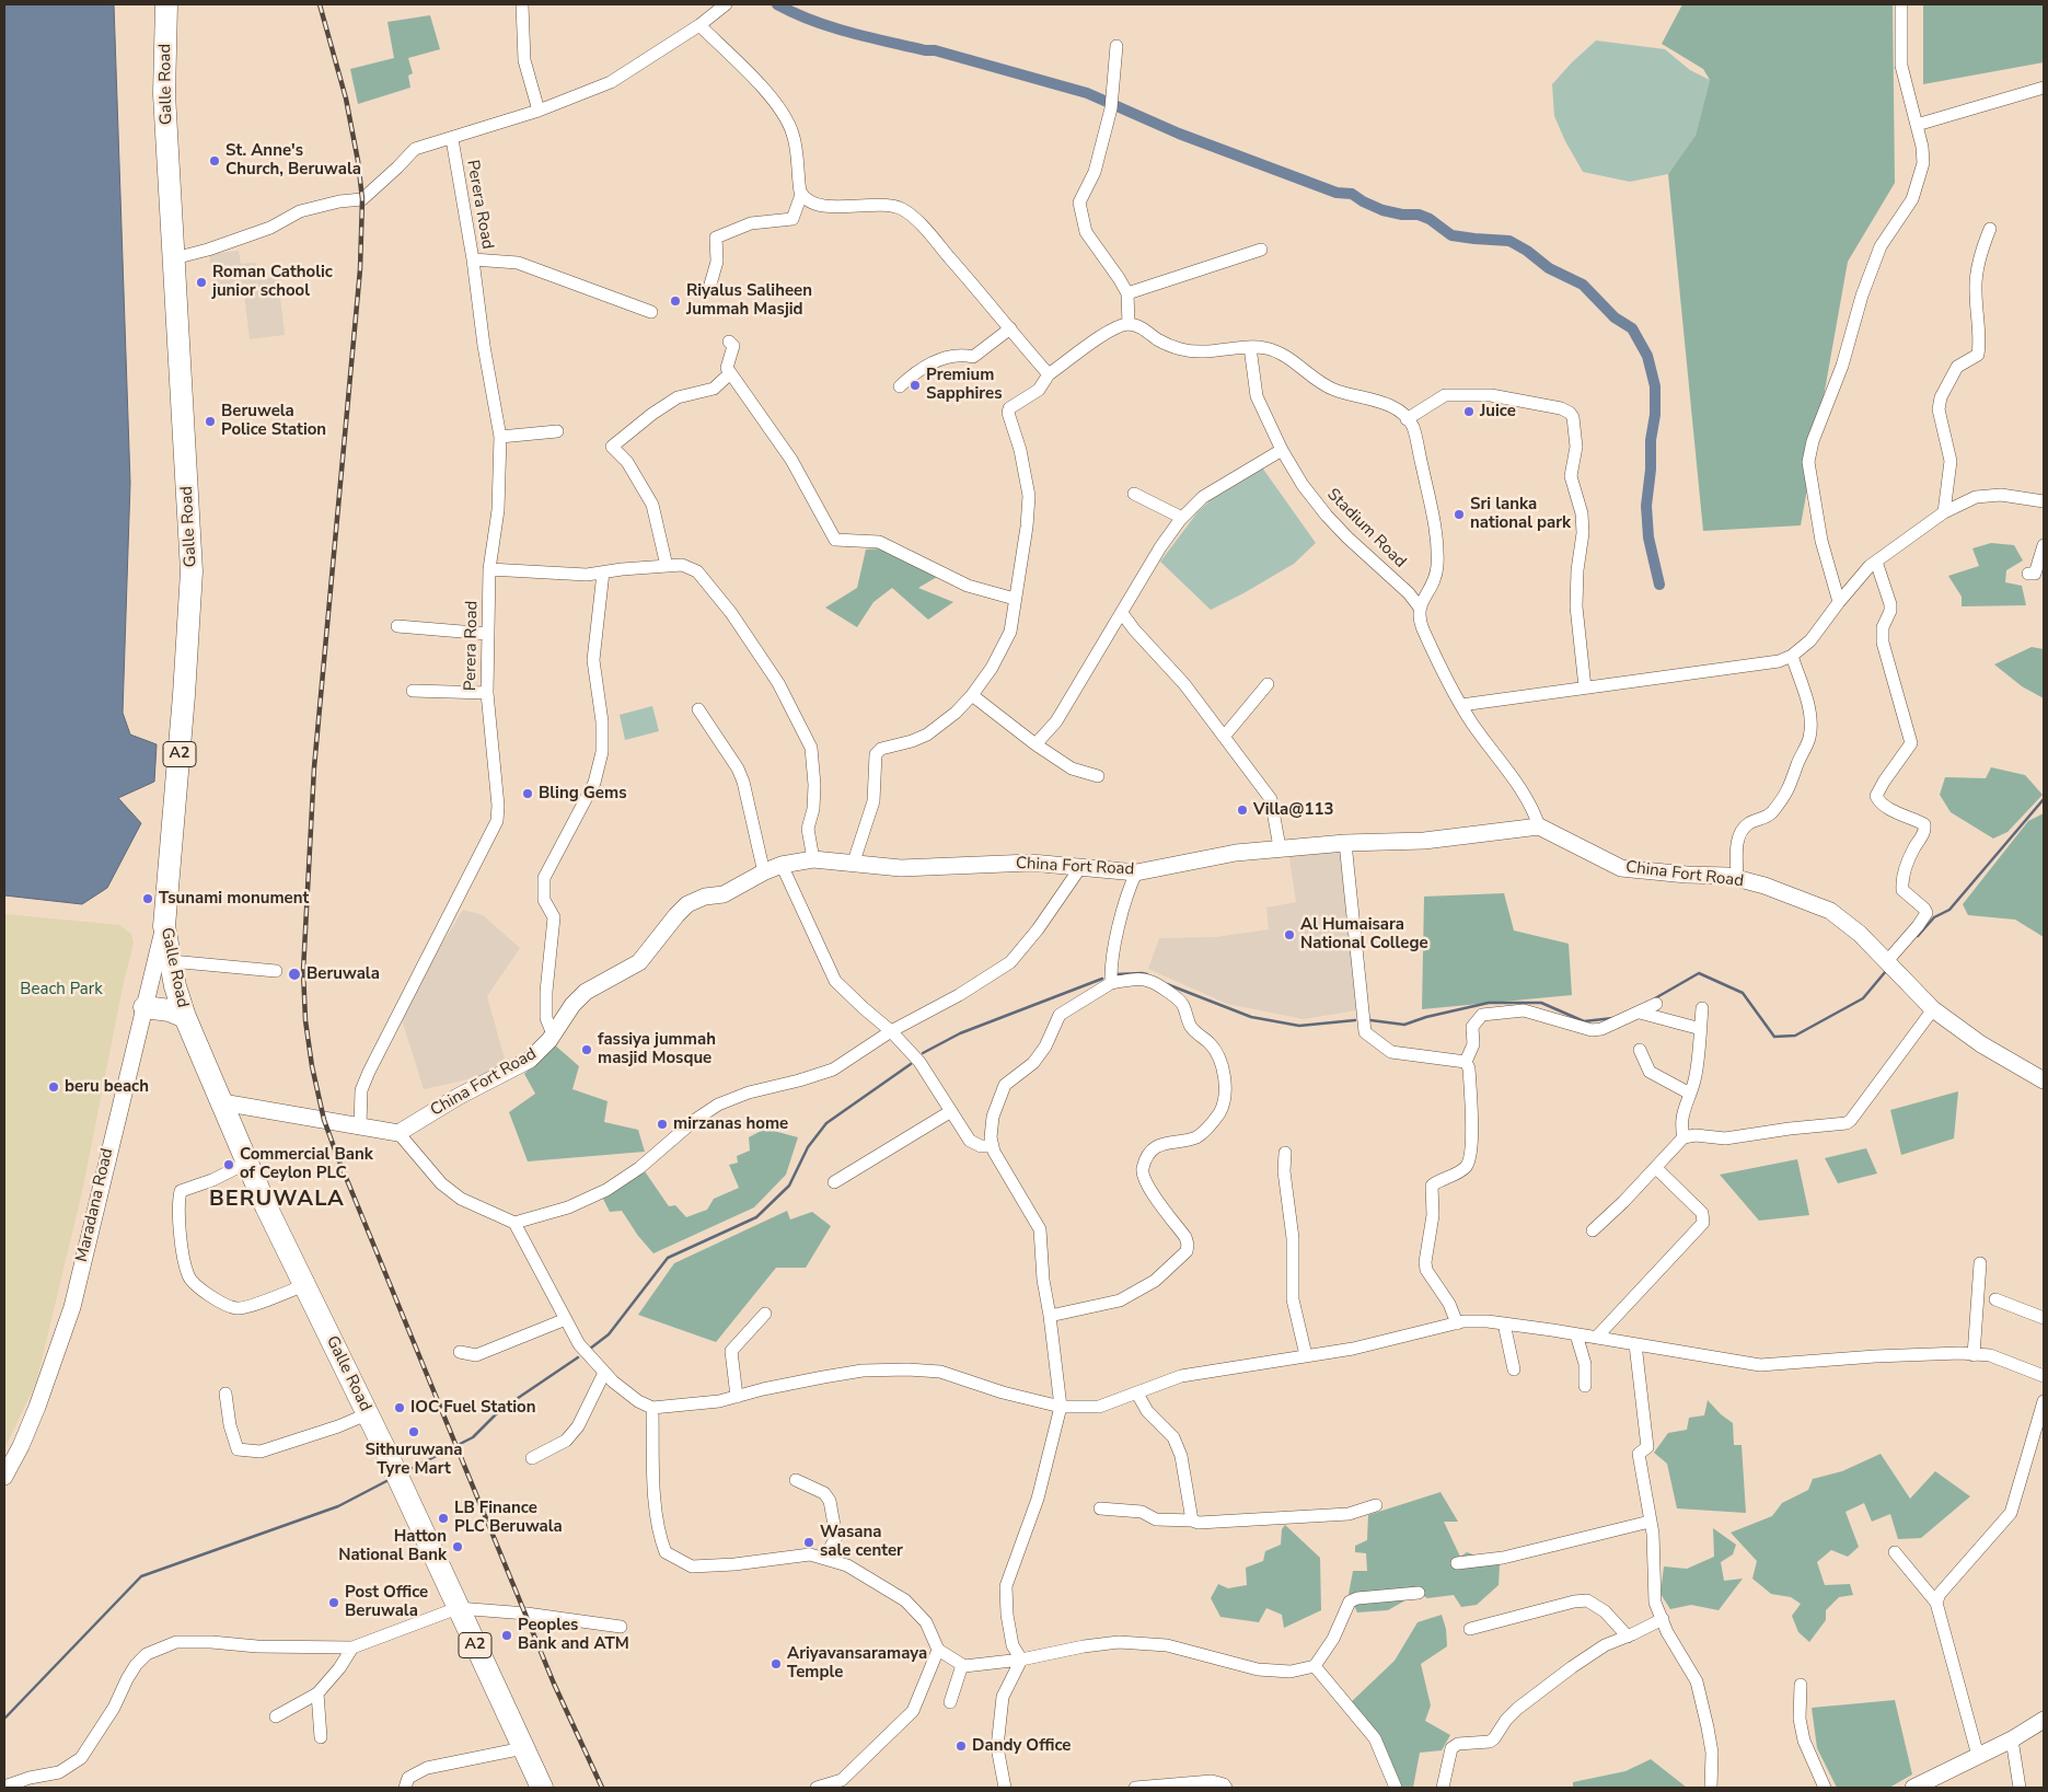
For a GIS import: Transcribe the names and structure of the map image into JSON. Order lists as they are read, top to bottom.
{
  "streets": {
    "highway": ["Galle Road", "A2"],
    "street": [
      "Perera Road",
      "Stadium Road",
      "China Fort Road",
      "Maradana Road"
    ]
  },
  "crossings": [
    ["Galle Road", "Maradana Road"]
  ],
  "districts": ["BERUWALA"],
  "parks": ["Beach Park"],
  "places": [
    "St. Anne's Church, Beruwala",
    "Roman Catholic junior school",
    "Riyalus Saliheen Jummah Masjid",
    "Premium Sapphires",
    "Juice",
    "Beruwela Police Station",
    "Sri lanka national park",
    "Bling Gems",
    "Villa@113",
    "Tsunami monument",
    "Al Humaisara National College",
    "Beruwala",
    "fassiya jummah masjid Mosque",
    "beru beach",
    "mirzanas home",
    "Commercial Bank of Ceylon PLC",
    "IOC Fuel Station",
    "Sithuruwana Tyre Mart",
    "LB Finance PLC Beruwala",
    "Wasana sale center",
    "Hatton National Bank",
    "Post Office Beruwala",
    "Peoples Bank and ATM",
    "Ariyavansaramaya Temple",
    "Dandy Office"
  ]
}
